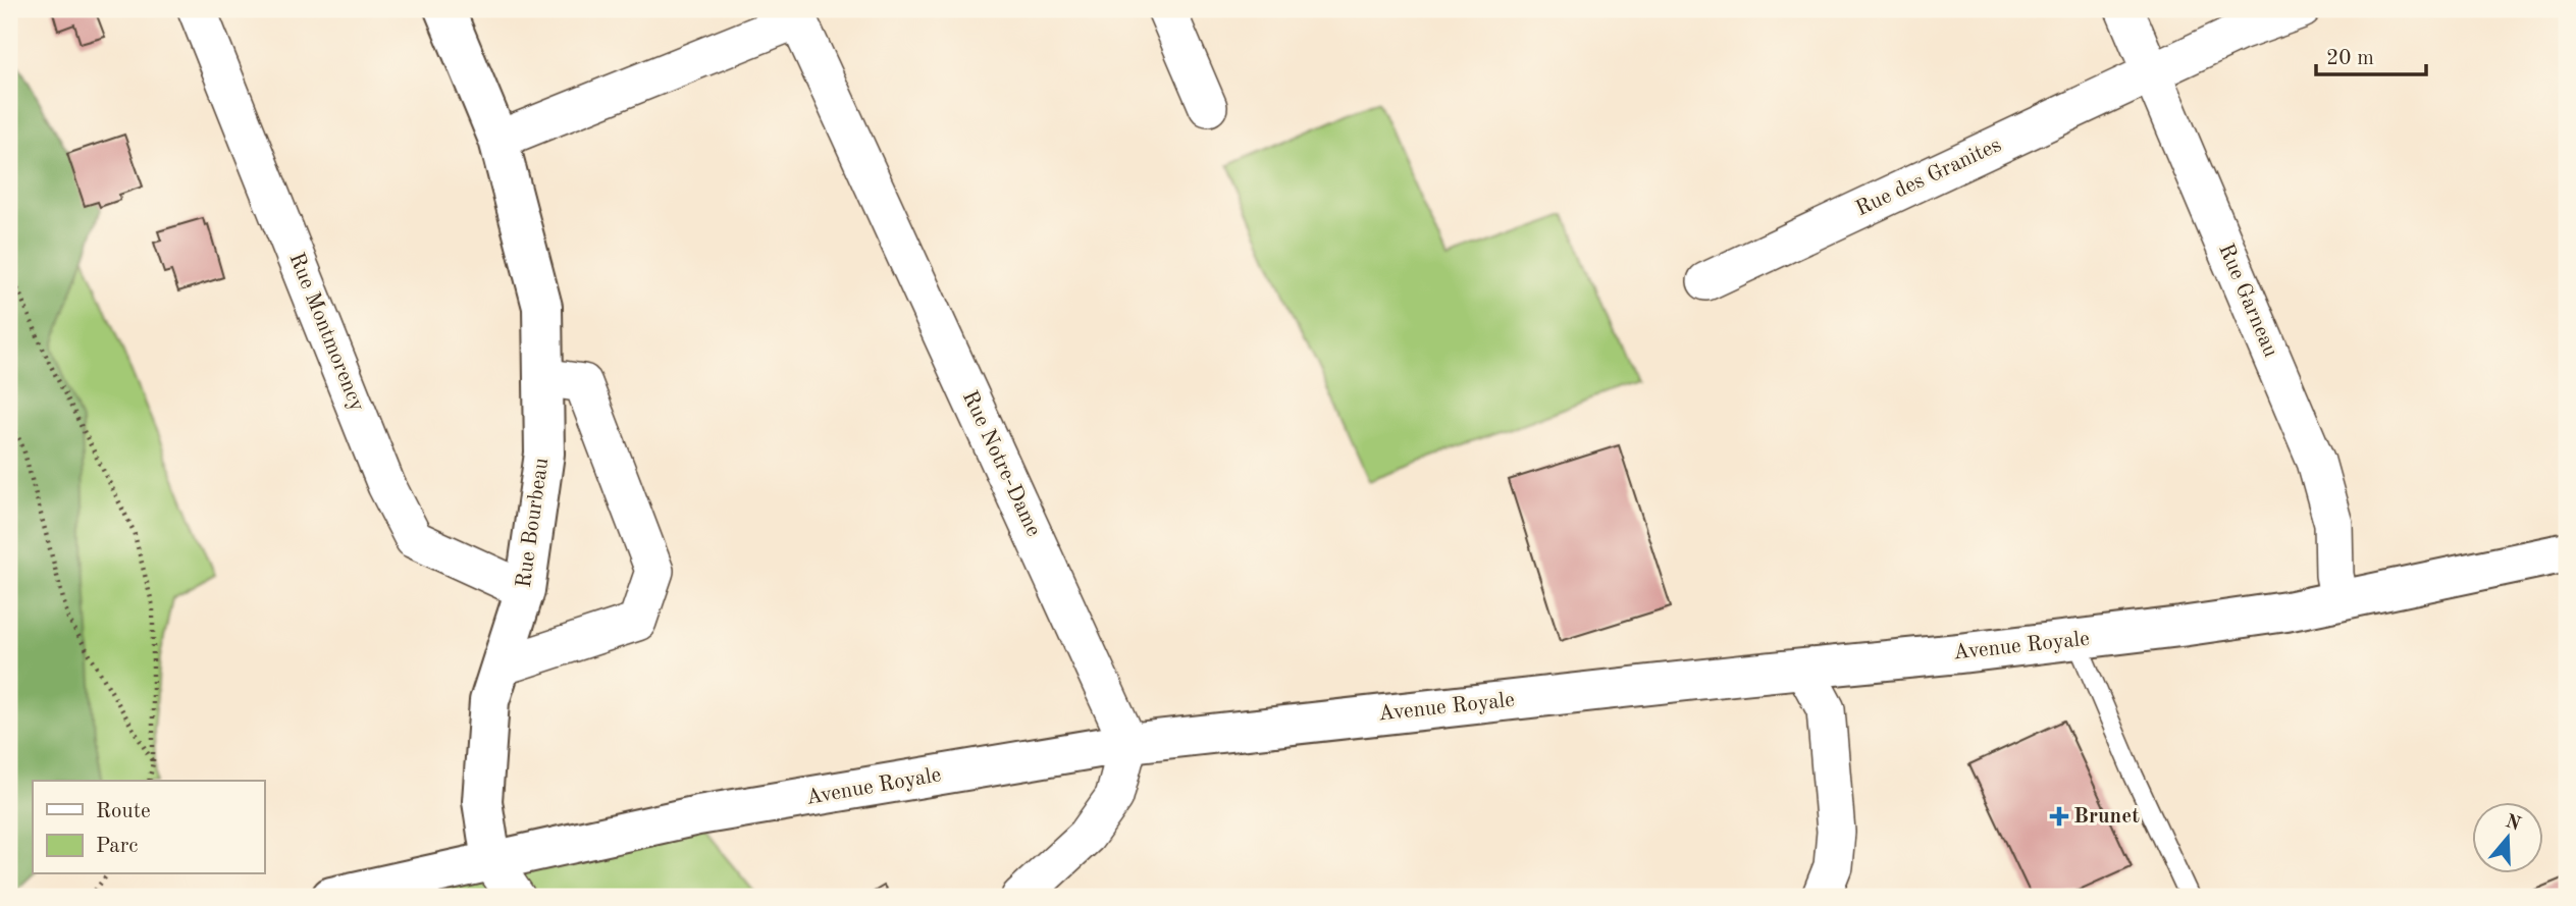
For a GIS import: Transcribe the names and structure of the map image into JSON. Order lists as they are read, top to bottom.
{
  "streets": {
    "main road": ["Rue Bourbeau", "Avenue Royale"],
    "street": [
      "Rue des Granites",
      "Rue Garneau",
      "Rue Montmorency",
      "Rue Notre-Dame"
    ]
  },
  "crossings": [
    ["Rue des Granites", "Rue Garneau"],
    ["Rue Garneau", "Avenue Royale"],
    ["Rue Montmorency", "Rue Bourbeau"],
    ["Rue Notre-Dame", "Avenue Royale"],
    ["Rue Bourbeau", "Avenue Royale"]
  ],
  "places": {
    "health": ["Brunet"]
  },
  "legend": ["Route", "Parc"],
  "scale_bar": "20 m",
  "north": "top"
}
